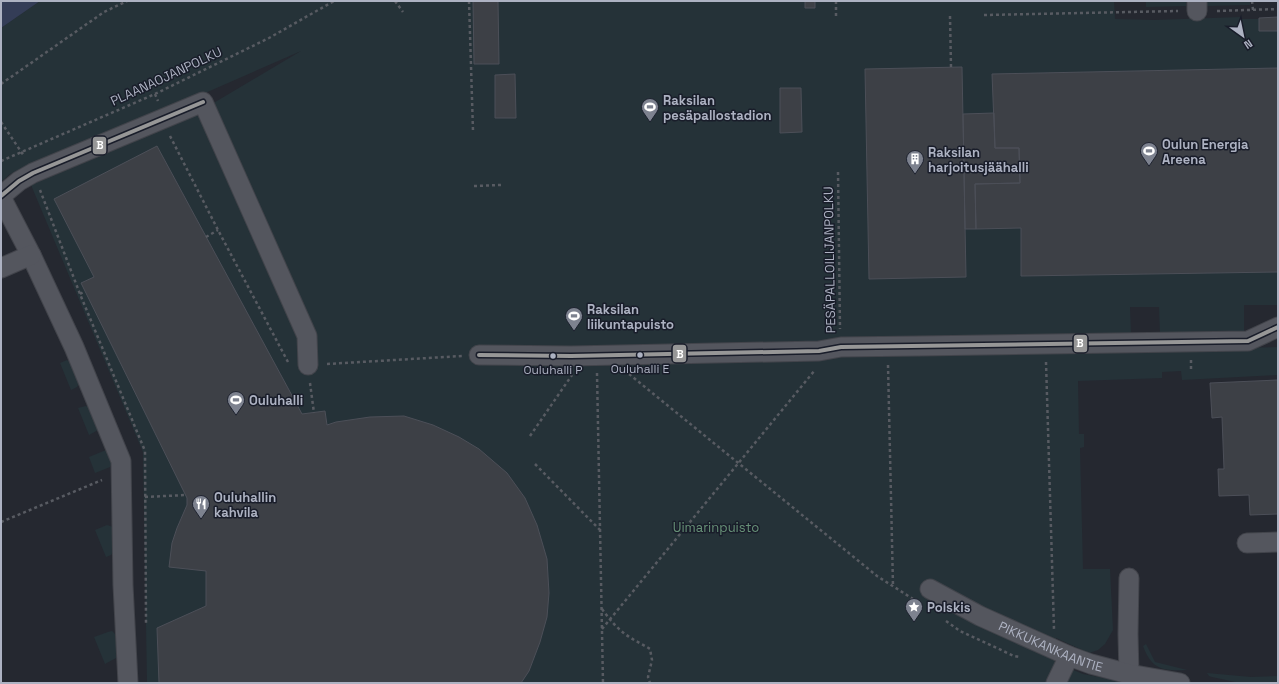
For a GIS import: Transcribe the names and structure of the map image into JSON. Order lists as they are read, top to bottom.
{
  "streets": {
    "street": ["PIKKUKANKAANTIE"],
    "path": ["PLAANAOJANPOLKU", "PESÄPALLOILIJANPOLKU"]
  },
  "parks": ["Uimarinpuisto"],
  "places": {
    "sports": [
      "Raksilan pesäpallostadion",
      "Oulun Energia Areena",
      "Raksilan liikuntapuisto",
      "Ouluhalli"
    ],
    "building": ["Raksilan harjoitusjäähalli"],
    "other": ["Ouluhalli E", "Ouluhalli P"],
    "restaurant": ["Ouluhallin kahvila"],
    "place": ["Polskis"]
  },
  "lines": ["transit line B"],
  "north": "bottom right"
}
